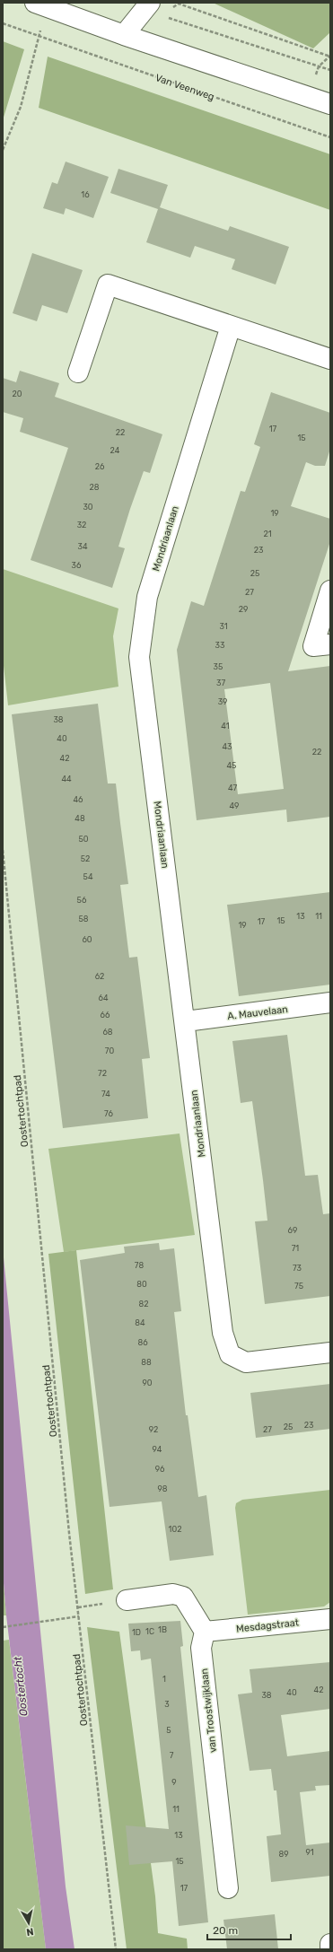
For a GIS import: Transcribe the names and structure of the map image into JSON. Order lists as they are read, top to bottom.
{
  "streets": {
    "street": [
      "Mondriaanlaan",
      "A. Mauvelaan",
      "Mesdagstraat",
      "van Troostwijklaan"
    ],
    "path": ["Van Veenweg", "Oostertochtpad"]
  },
  "crossings": [
    ["Mondriaanlaan", "A. Mauvelaan"],
    ["Mesdagstraat", "van Troostwijklaan"]
  ],
  "water": ["Oostertocht"],
  "house_numbers": [
    "16",
    "20",
    "17",
    "22",
    "15",
    "24",
    "26",
    "28",
    "30",
    "19",
    "32",
    "21",
    "34",
    "23",
    "36",
    "25",
    "27",
    "29",
    "31",
    "33",
    "35",
    "37",
    "39",
    "38",
    "41",
    "40",
    "43",
    "22",
    "42",
    "45",
    "44",
    "47",
    "46",
    "49",
    "48",
    "50",
    "52",
    "54",
    "56",
    "13",
    "11",
    "58",
    "15",
    "17",
    "19",
    "60",
    "62",
    "64",
    "66",
    "68",
    "70",
    "72",
    "74",
    "76",
    "69",
    "71",
    "78",
    "73",
    "80",
    "75",
    "82",
    "84",
    "86",
    "88",
    "90",
    "23",
    "25",
    "92",
    "27",
    "94",
    "96",
    "98",
    "102",
    "1B",
    "1C",
    "1D",
    "1",
    "42",
    "40",
    "38",
    "3",
    "5",
    "7",
    "9",
    "11",
    "13",
    "91",
    "89",
    "15",
    "17"
  ],
  "scale_bar": "20 m",
  "north": "bottom"
}
